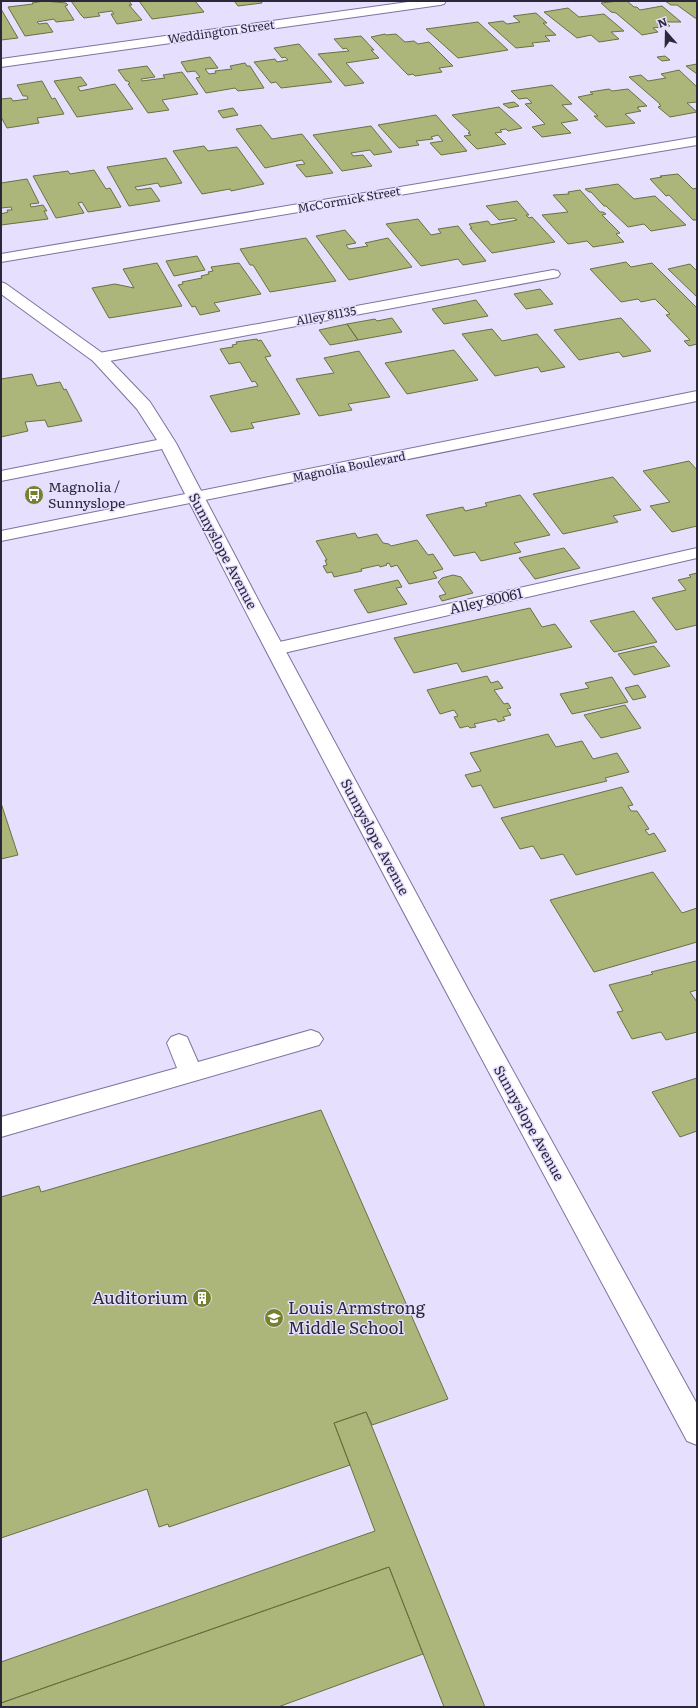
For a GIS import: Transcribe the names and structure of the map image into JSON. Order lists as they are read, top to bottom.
{
  "streets": {
    "street": [
      "Weddington Street",
      "McCormick Street",
      "Magnolia Boulevard",
      "Sunnyslope Avenue"
    ],
    "lane": ["Alley 81135", "Alley 80061"]
  },
  "crossings": [
    ["Alley 81135", "Sunnyslope Avenue"],
    ["Magnolia Boulevard", "Sunnyslope Avenue"],
    ["Sunnyslope Avenue", "Alley 80061"]
  ],
  "places": {
    "bus stop": ["Magnolia / Sunnyslope"],
    "building": ["Auditorium"],
    "school or university": ["Louis Armstrong Middle School"]
  },
  "north": "top"
}
